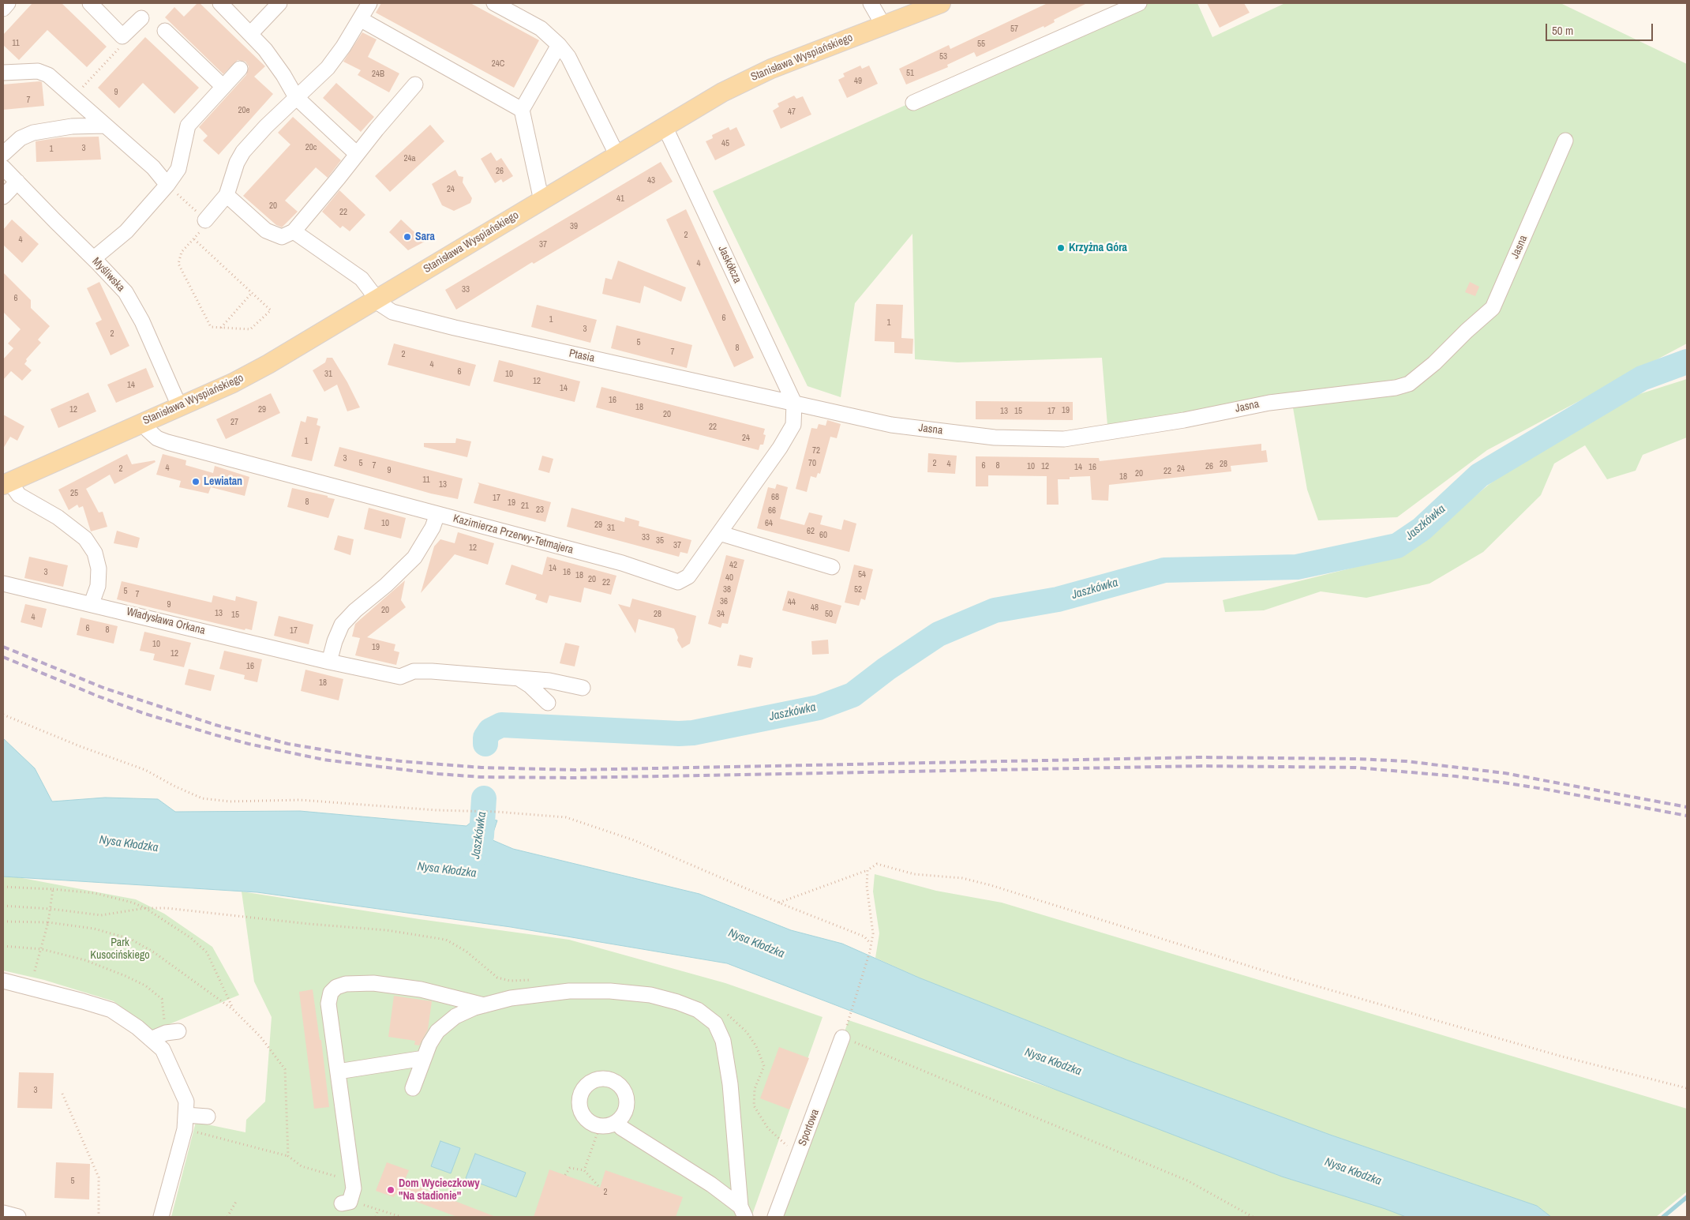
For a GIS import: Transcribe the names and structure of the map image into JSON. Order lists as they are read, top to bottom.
{
  "streets": {
    "main road": ["Stanisława Wyspiańskiego"],
    "street": [
      "Jasna",
      "Jaskółcza",
      "Myśliwska",
      "Ptasia",
      "Kazimierza Przerwy-Tetmajera",
      "Władysława Orkana",
      "Sportowa"
    ]
  },
  "crossings": [
    ["Stanisława Wyspiańskiego", "Jaskółcza"],
    ["Stanisława Wyspiańskiego", "Myśliwska"],
    ["Stanisława Wyspiańskiego", "Ptasia"],
    ["Stanisława Wyspiańskiego", "Kazimierza Przerwy-Tetmajera"],
    ["Jasna", "Jaskółcza"],
    ["Jasna", "Ptasia"],
    ["Jasna", "Kazimierza Przerwy-Tetmajera"],
    ["Jaskółcza", "Ptasia"],
    ["Jaskółcza", "Kazimierza Przerwy-Tetmajera"],
    ["Ptasia", "Kazimierza Przerwy-Tetmajera"]
  ],
  "water": ["Jaszkówka", "Nysa Kłodzka"],
  "parks": ["Park Kusocińskiego"],
  "places": [
    "Sara",
    "Krzyżna Góra",
    "Lewiatan",
    "Dom Wycieczkowy \"Na stadionie\""
  ],
  "house_numbers": [
    "57",
    "11",
    "55",
    "53",
    "24C",
    "51",
    "24B",
    "49",
    "9",
    "7",
    "20e",
    "47",
    "45",
    "20c",
    "3",
    "1",
    "24a",
    "26",
    "43",
    "24",
    "41",
    "20",
    "22",
    "39",
    "2",
    "4",
    "37",
    "4",
    "33",
    "6",
    "6",
    "1",
    "1",
    "3",
    "2",
    "5",
    "8",
    "7",
    "2",
    "4",
    "6",
    "31",
    "10",
    "12",
    "14",
    "14",
    "16",
    "18",
    "12",
    "29",
    "19",
    "13",
    "15",
    "17",
    "20",
    "27",
    "22",
    "24",
    "1",
    "72",
    "3",
    "5",
    "70",
    "2",
    "4",
    "28",
    "7",
    "6",
    "8",
    "10",
    "12",
    "26",
    "14",
    "16",
    "4",
    "2",
    "24",
    "9",
    "22",
    "20",
    "18",
    "11",
    "13",
    "25",
    "68",
    "17",
    "8",
    "19",
    "21",
    "23",
    "66",
    "10",
    "64",
    "29",
    "31",
    "62",
    "60",
    "33",
    "35",
    "37",
    "12",
    "42",
    "14",
    "3",
    "16",
    "54",
    "18",
    "40",
    "20",
    "22",
    "38",
    "52",
    "5",
    "7",
    "36",
    "44",
    "9",
    "48",
    "20",
    "13",
    "28",
    "34",
    "50",
    "15",
    "4",
    "6",
    "8",
    "17",
    "10",
    "19",
    "12",
    "16",
    "18",
    "3",
    "5",
    "2"
  ],
  "scale_bar": "50 m"
}
